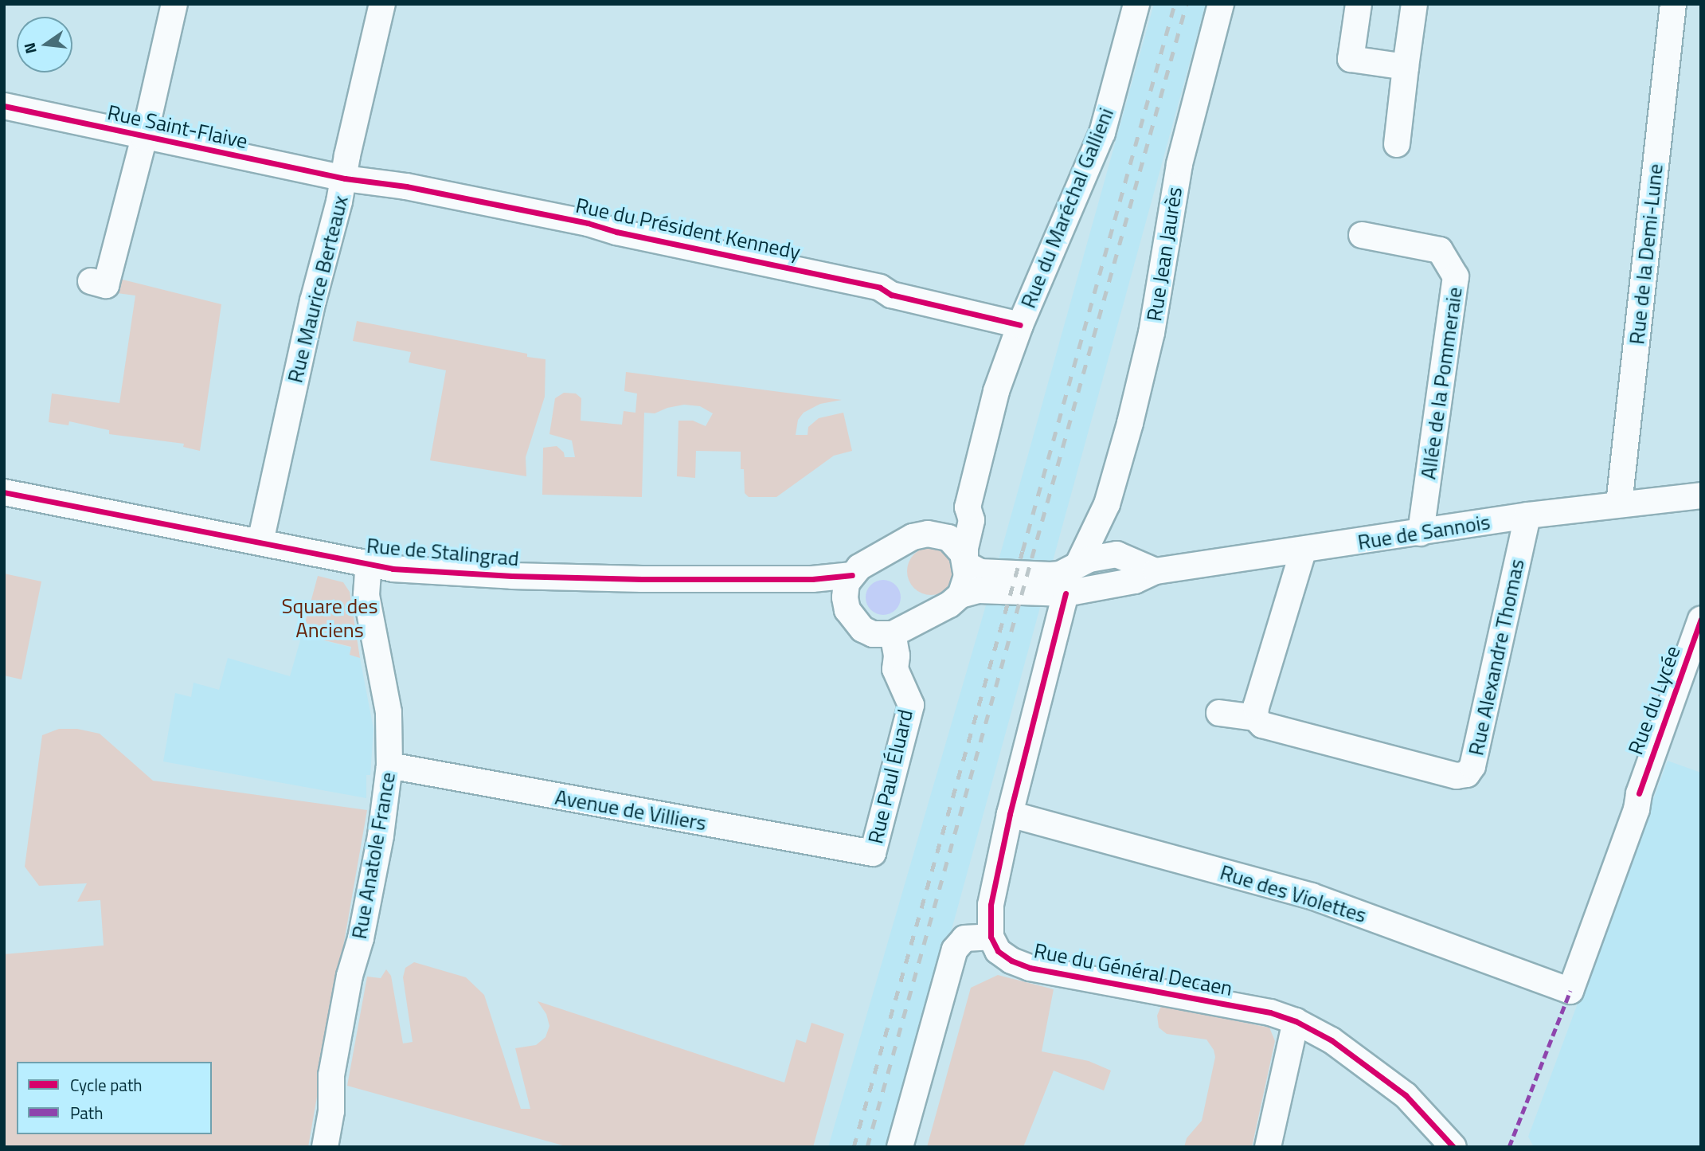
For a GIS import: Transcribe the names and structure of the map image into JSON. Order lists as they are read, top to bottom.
{
  "streets": {
    "street": [
      "Rue Saint-Flaive",
      "Rue du Maréchal Gallieni",
      "Rue du Président Kennedy",
      "Rue Jean Jaurès",
      "Rue de la Demi-Lune",
      "Rue Maurice Berteaux",
      "Allée de la Pommeraie",
      "Rue de Sannois",
      "Rue de Stalingrad",
      "Rue Alexandre Thomas",
      "Rue du Lycée",
      "Rue Paul Éluard",
      "Avenue de Villiers",
      "Rue Anatole France",
      "Rue des Violettes",
      "Rue du Général Decaen"
    ]
  },
  "crossings": [
    ["Rue Saint-Flaive", "Rue du Président Kennedy"],
    ["Rue Saint-Flaive", "Rue Maurice Berteaux"],
    ["Rue du Maréchal Gallieni", "Rue du Président Kennedy"],
    ["Rue du Maréchal Gallieni", "Rue de Sannois"],
    ["Rue du Maréchal Gallieni", "Rue de Stalingrad"],
    ["Rue du Maréchal Gallieni", "Rue Paul Éluard"],
    ["Rue du Président Kennedy", "Rue Maurice Berteaux"],
    ["Rue de la Demi-Lune", "Rue de Sannois"],
    ["Rue Maurice Berteaux", "Rue de Stalingrad"],
    ["Allée de la Pommeraie", "Rue de Sannois"],
    ["Rue de Sannois", "Rue de Stalingrad"],
    ["Rue de Sannois", "Rue Alexandre Thomas"],
    ["Rue de Sannois", "Rue Paul Éluard"],
    ["Rue de Stalingrad", "Rue Paul Éluard"],
    ["Rue de Stalingrad", "Rue Anatole France"],
    ["Rue du Lycée", "Rue des Violettes"],
    ["Rue Paul Éluard", "Avenue de Villiers"],
    ["Avenue de Villiers", "Rue Anatole France"]
  ],
  "parks": ["Square des Anciens"],
  "legend": ["Cycle path", "Path"],
  "north": "left"
}
